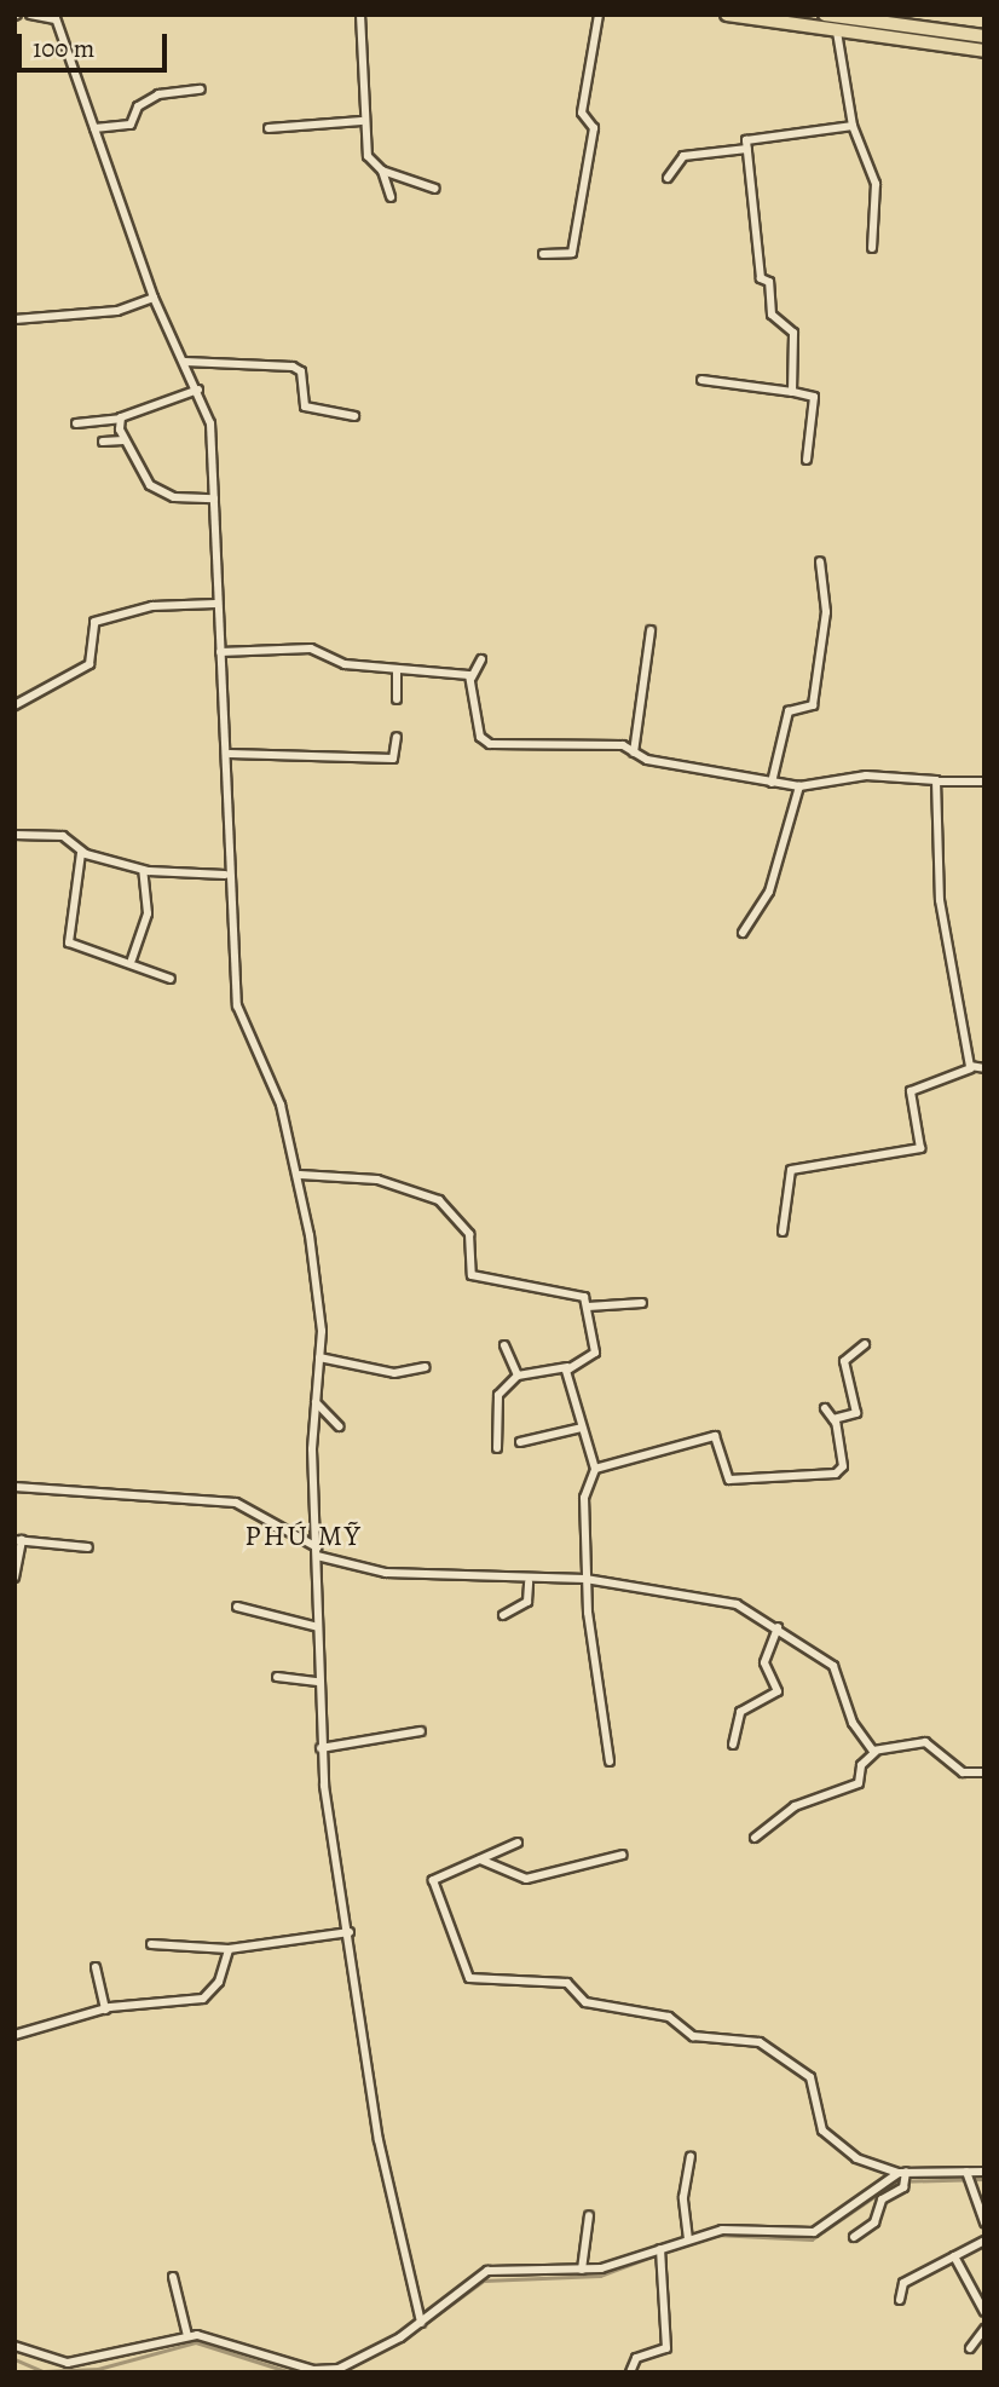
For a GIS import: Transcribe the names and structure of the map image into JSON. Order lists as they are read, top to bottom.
{
  "districts": ["PHÚ MỸ"],
  "scale_bar": "100 m"
}
